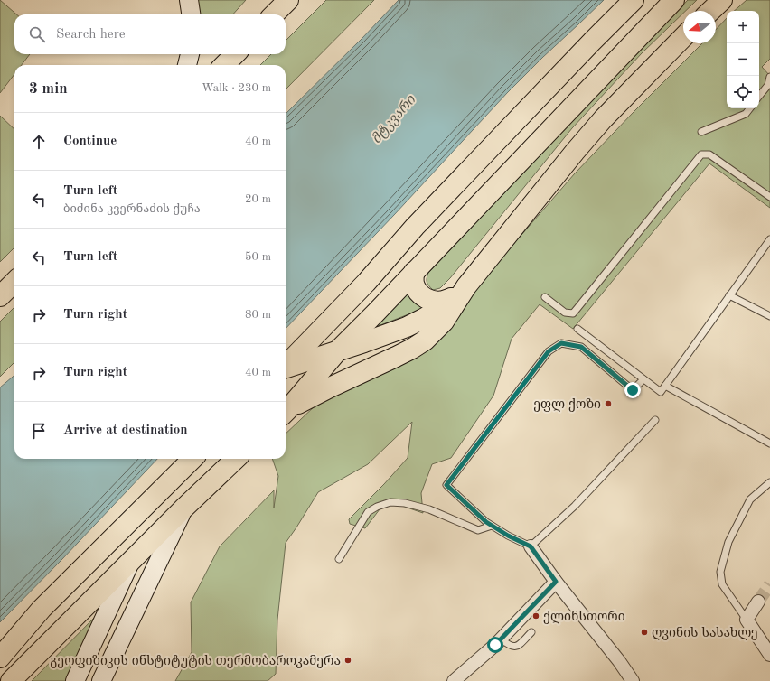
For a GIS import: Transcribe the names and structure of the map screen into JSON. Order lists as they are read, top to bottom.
{
  "water": ["მტკვარი"],
  "places": [
    "ეფლ ქოზი",
    "ქლინსთორი",
    "ღვინის სასახლე",
    "გეოფიზიკის ინსტიტუტის თერმობაროკამერა"
  ],
  "north": "left",
  "page": {
    "map_buttons": ["+", "−"],
    "search": "Search here",
    "heading": ["3 min", "Walk · 230 m"],
    "list": [
      ["Continue", "40 m"],
      ["Turn left", "ბიძინა კვერნაძის ქუჩა", "20 m"],
      ["Turn left", "50 m"],
      ["Turn right", "80 m"],
      ["Turn right", "40 m"],
      "Arrive at destination"
    ]
  }
}
